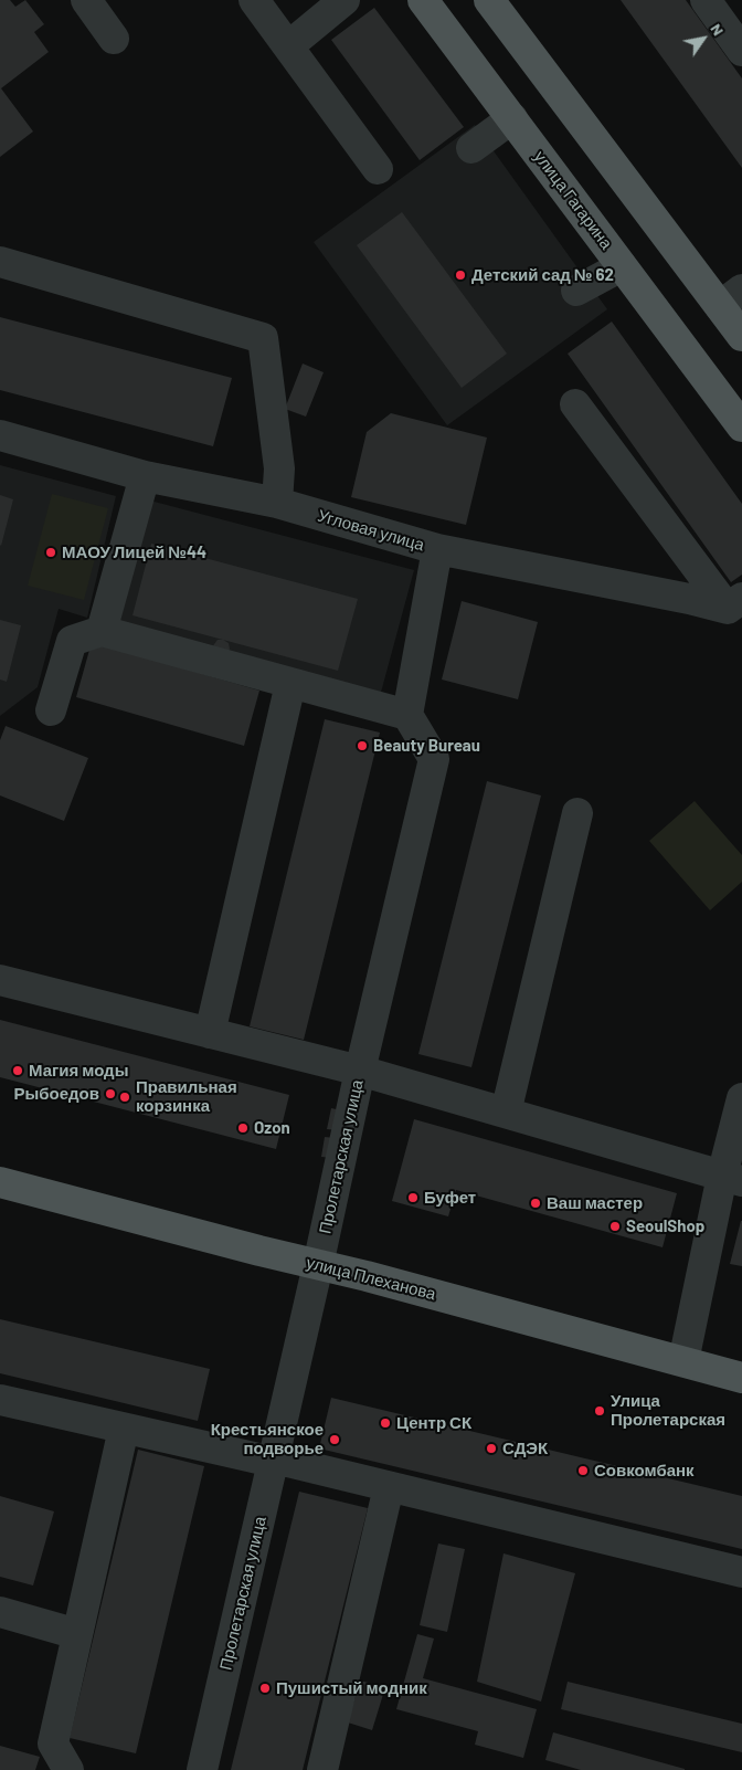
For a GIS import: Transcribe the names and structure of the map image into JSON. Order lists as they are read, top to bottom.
{
  "streets": {
    "main road": ["улица Гагарина", "улица Плеханова"],
    "street": ["Угловая улица", "Пролетарская улица"]
  },
  "crossings": [
    ["Пролетарская улица", "улица Плеханова"]
  ],
  "places": [
    "Детский сад № 62",
    "МАОУ Лицей №44",
    "Beauty Bureau",
    "Магия моды",
    "Рыбоедов",
    "Правильная корзинка",
    "Ozon",
    "Буфет",
    "Ваш мастер",
    "SeoulShop",
    "Улица Пролетарская",
    "Центр СК",
    "Крестьянское подворье",
    "СДЭК",
    "Совкомбанк",
    "Пушистый модник"
  ],
  "north": "top right"
}
